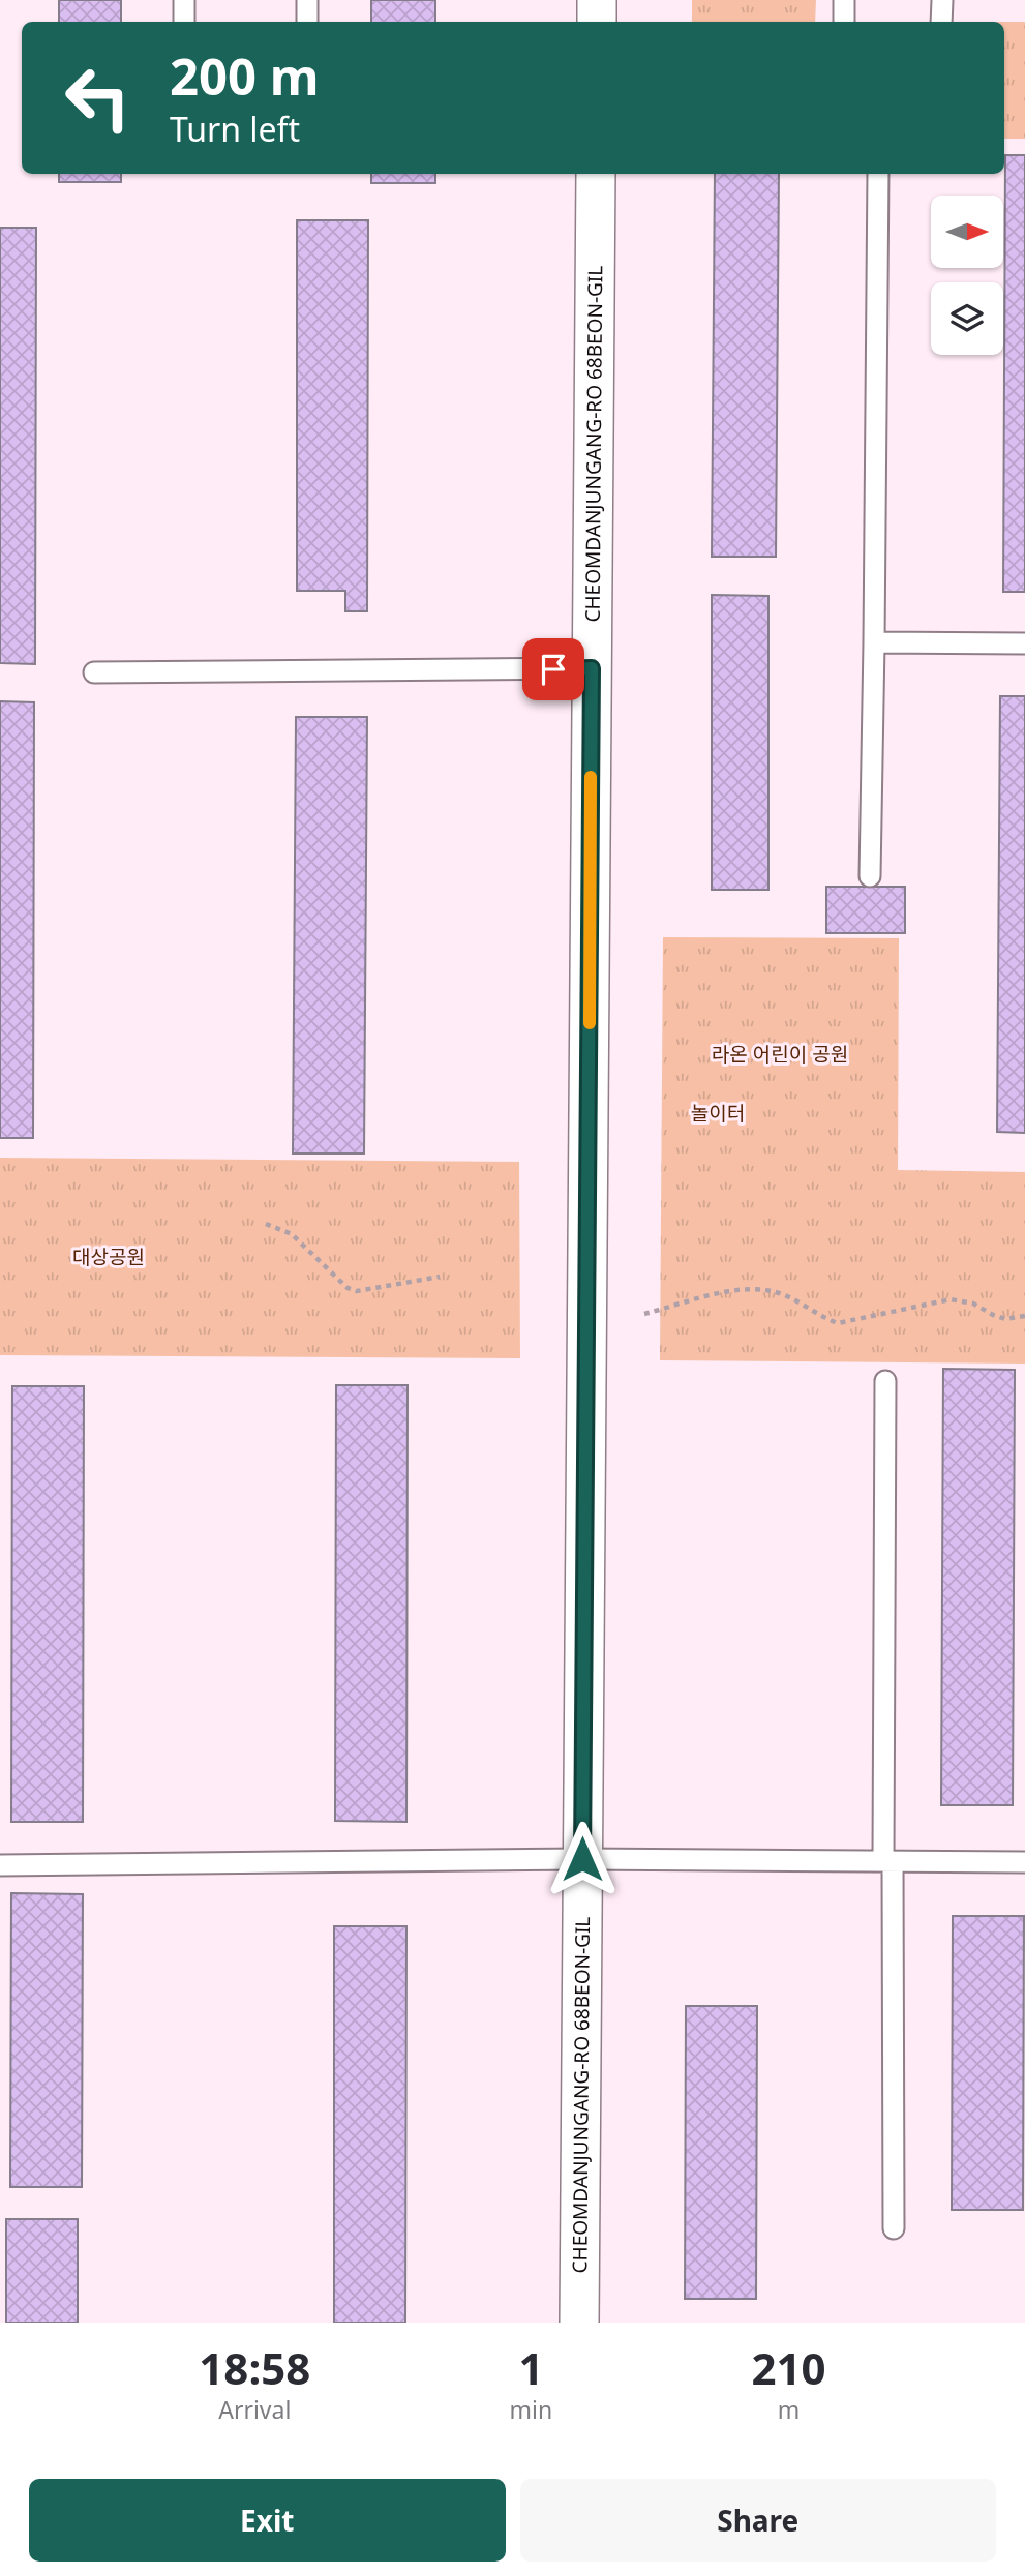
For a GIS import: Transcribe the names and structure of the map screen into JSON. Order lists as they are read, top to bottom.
{
  "streets": {
    "street": ["CHEOMDANJUNGANG-RO 68BEON-GIL"]
  },
  "parks": ["라온 어린이 공원", "놀이터", "대상공원"],
  "north": "right",
  "page": {
    "turn": ["200 m", "Turn left"],
    "eta": [
      "18:58",
      "Arrival",
      "1",
      "min",
      "210",
      "m"
    ],
    "buttons": ["Exit", "Share"]
  }
}
